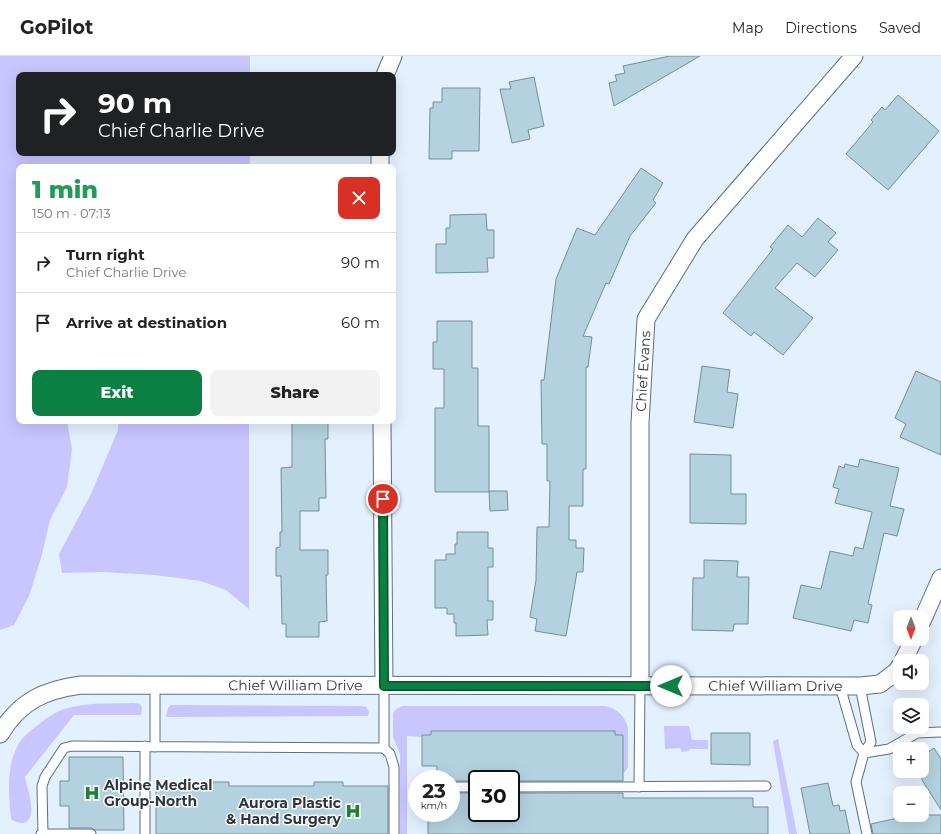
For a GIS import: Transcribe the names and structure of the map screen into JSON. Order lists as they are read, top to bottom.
{
  "streets": {
    "street": ["Chief Evans", "Chief William Drive"]
  },
  "crossings": [
    ["Chief Evans", "Chief William Drive"]
  ],
  "places": {
    "hospital": ["Alpine Medical Group-North", "Aurora Plastic & Hand Surgery"]
  },
  "north": "bottom",
  "page": {
    "header": "GoPilot",
    "nav": ["Map", "Directions", "Saved"],
    "turn": ["90 m", "Chief Charlie Drive"],
    "heading": ["1 min", "150 m · 07:13"],
    "list": [
      {
        "name": "Turn right",
        "note": "Chief Charlie Drive",
        "value": "90 m"
      },
      {
        "name": "Arrive at destination",
        "value": "60 m"
      }
    ],
    "buttons": ["Exit", "Share"],
    "map_buttons": ["+", "−"],
    "speed": "23 km/h",
    "limit": "30"
  }
}
